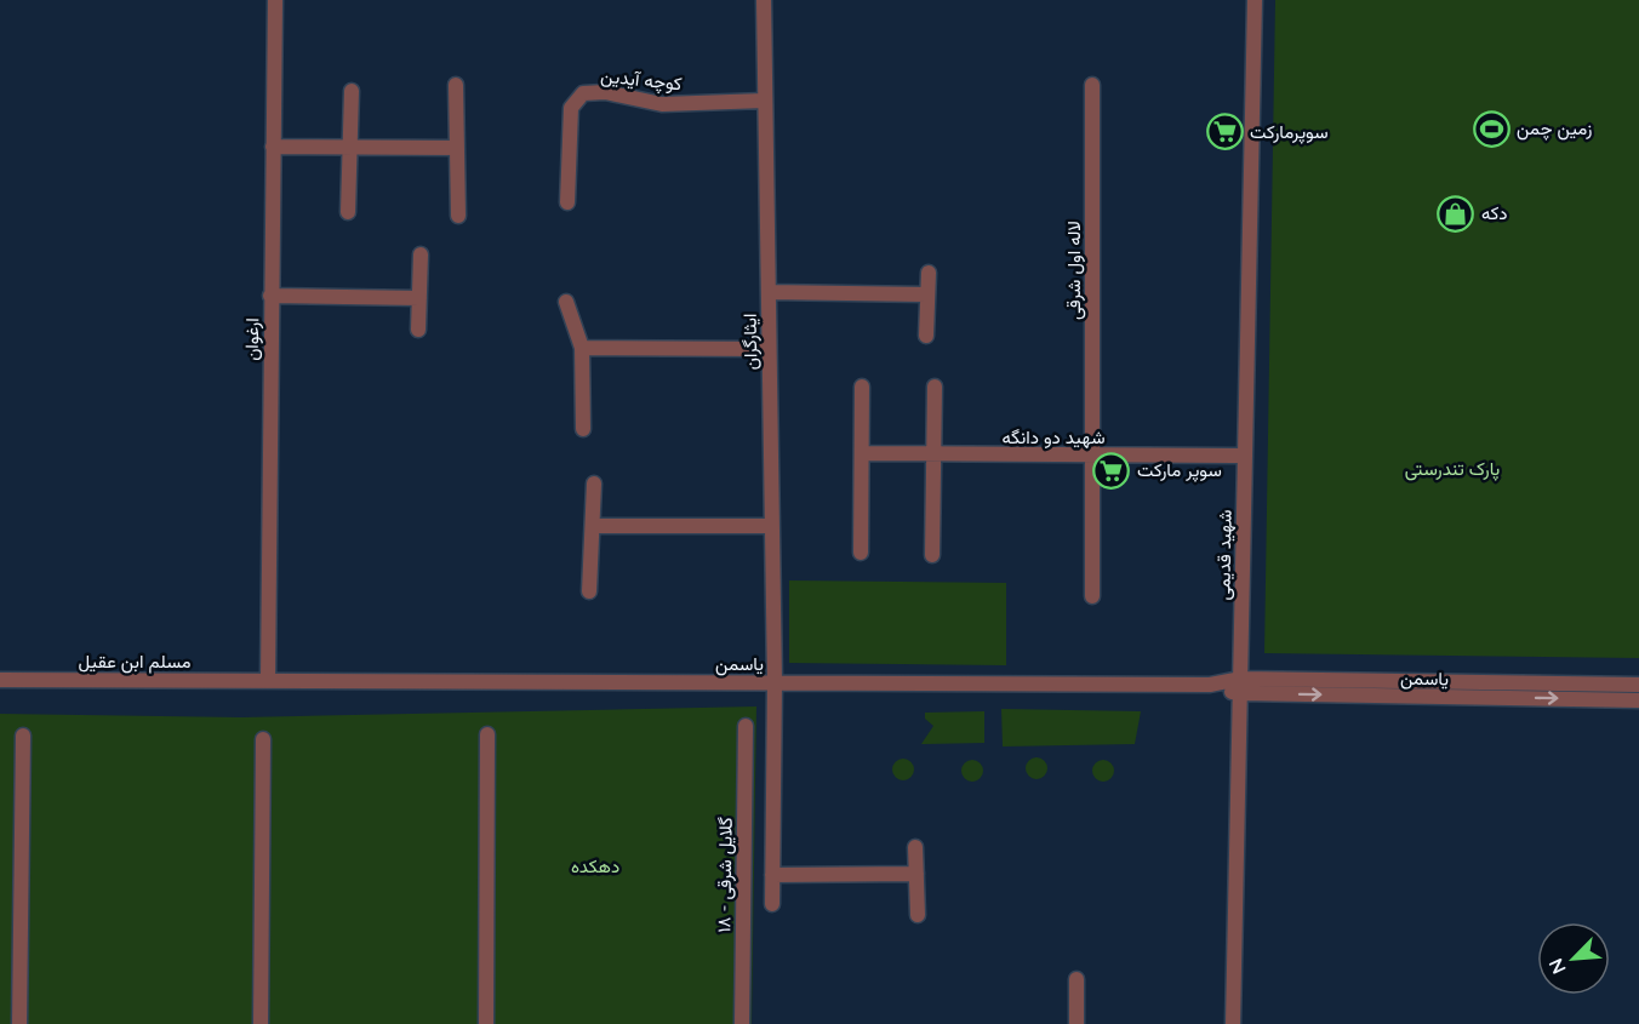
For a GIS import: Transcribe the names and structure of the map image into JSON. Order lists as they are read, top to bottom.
{
  "streets": {
    "street": [
      "کوچه آیدین",
      "لاله اول شرقی",
      "ارغوان",
      "ایثارگران",
      "شهید دو دانگه",
      "شهید قدیمی",
      "مسلم ابن عقیل",
      "یاسمن",
      "گلایل شرقی - ۱۸"
    ]
  },
  "crossings": [
    ["کوچه آیدین", "ایثارگران"],
    ["لاله اول شرقی", "شهید دو دانگه"],
    ["ارغوان", "مسلم ابن عقیل"],
    ["ارغوان", "یاسمن"],
    ["ایثارگران", "یاسمن"],
    ["شهید دو دانگه", "شهید قدیمی"],
    ["شهید قدیمی", "یاسمن"],
    ["مسلم ابن عقیل", "یاسمن"]
  ],
  "parks": ["پارک تندرستی", "دهکده"],
  "places": {
    "sports": ["زمین چمن"],
    "supermarket": ["سوپرمارکت", "سوپر مارکت"],
    "shop": ["دکه"]
  },
  "north": "bottom left"
}
